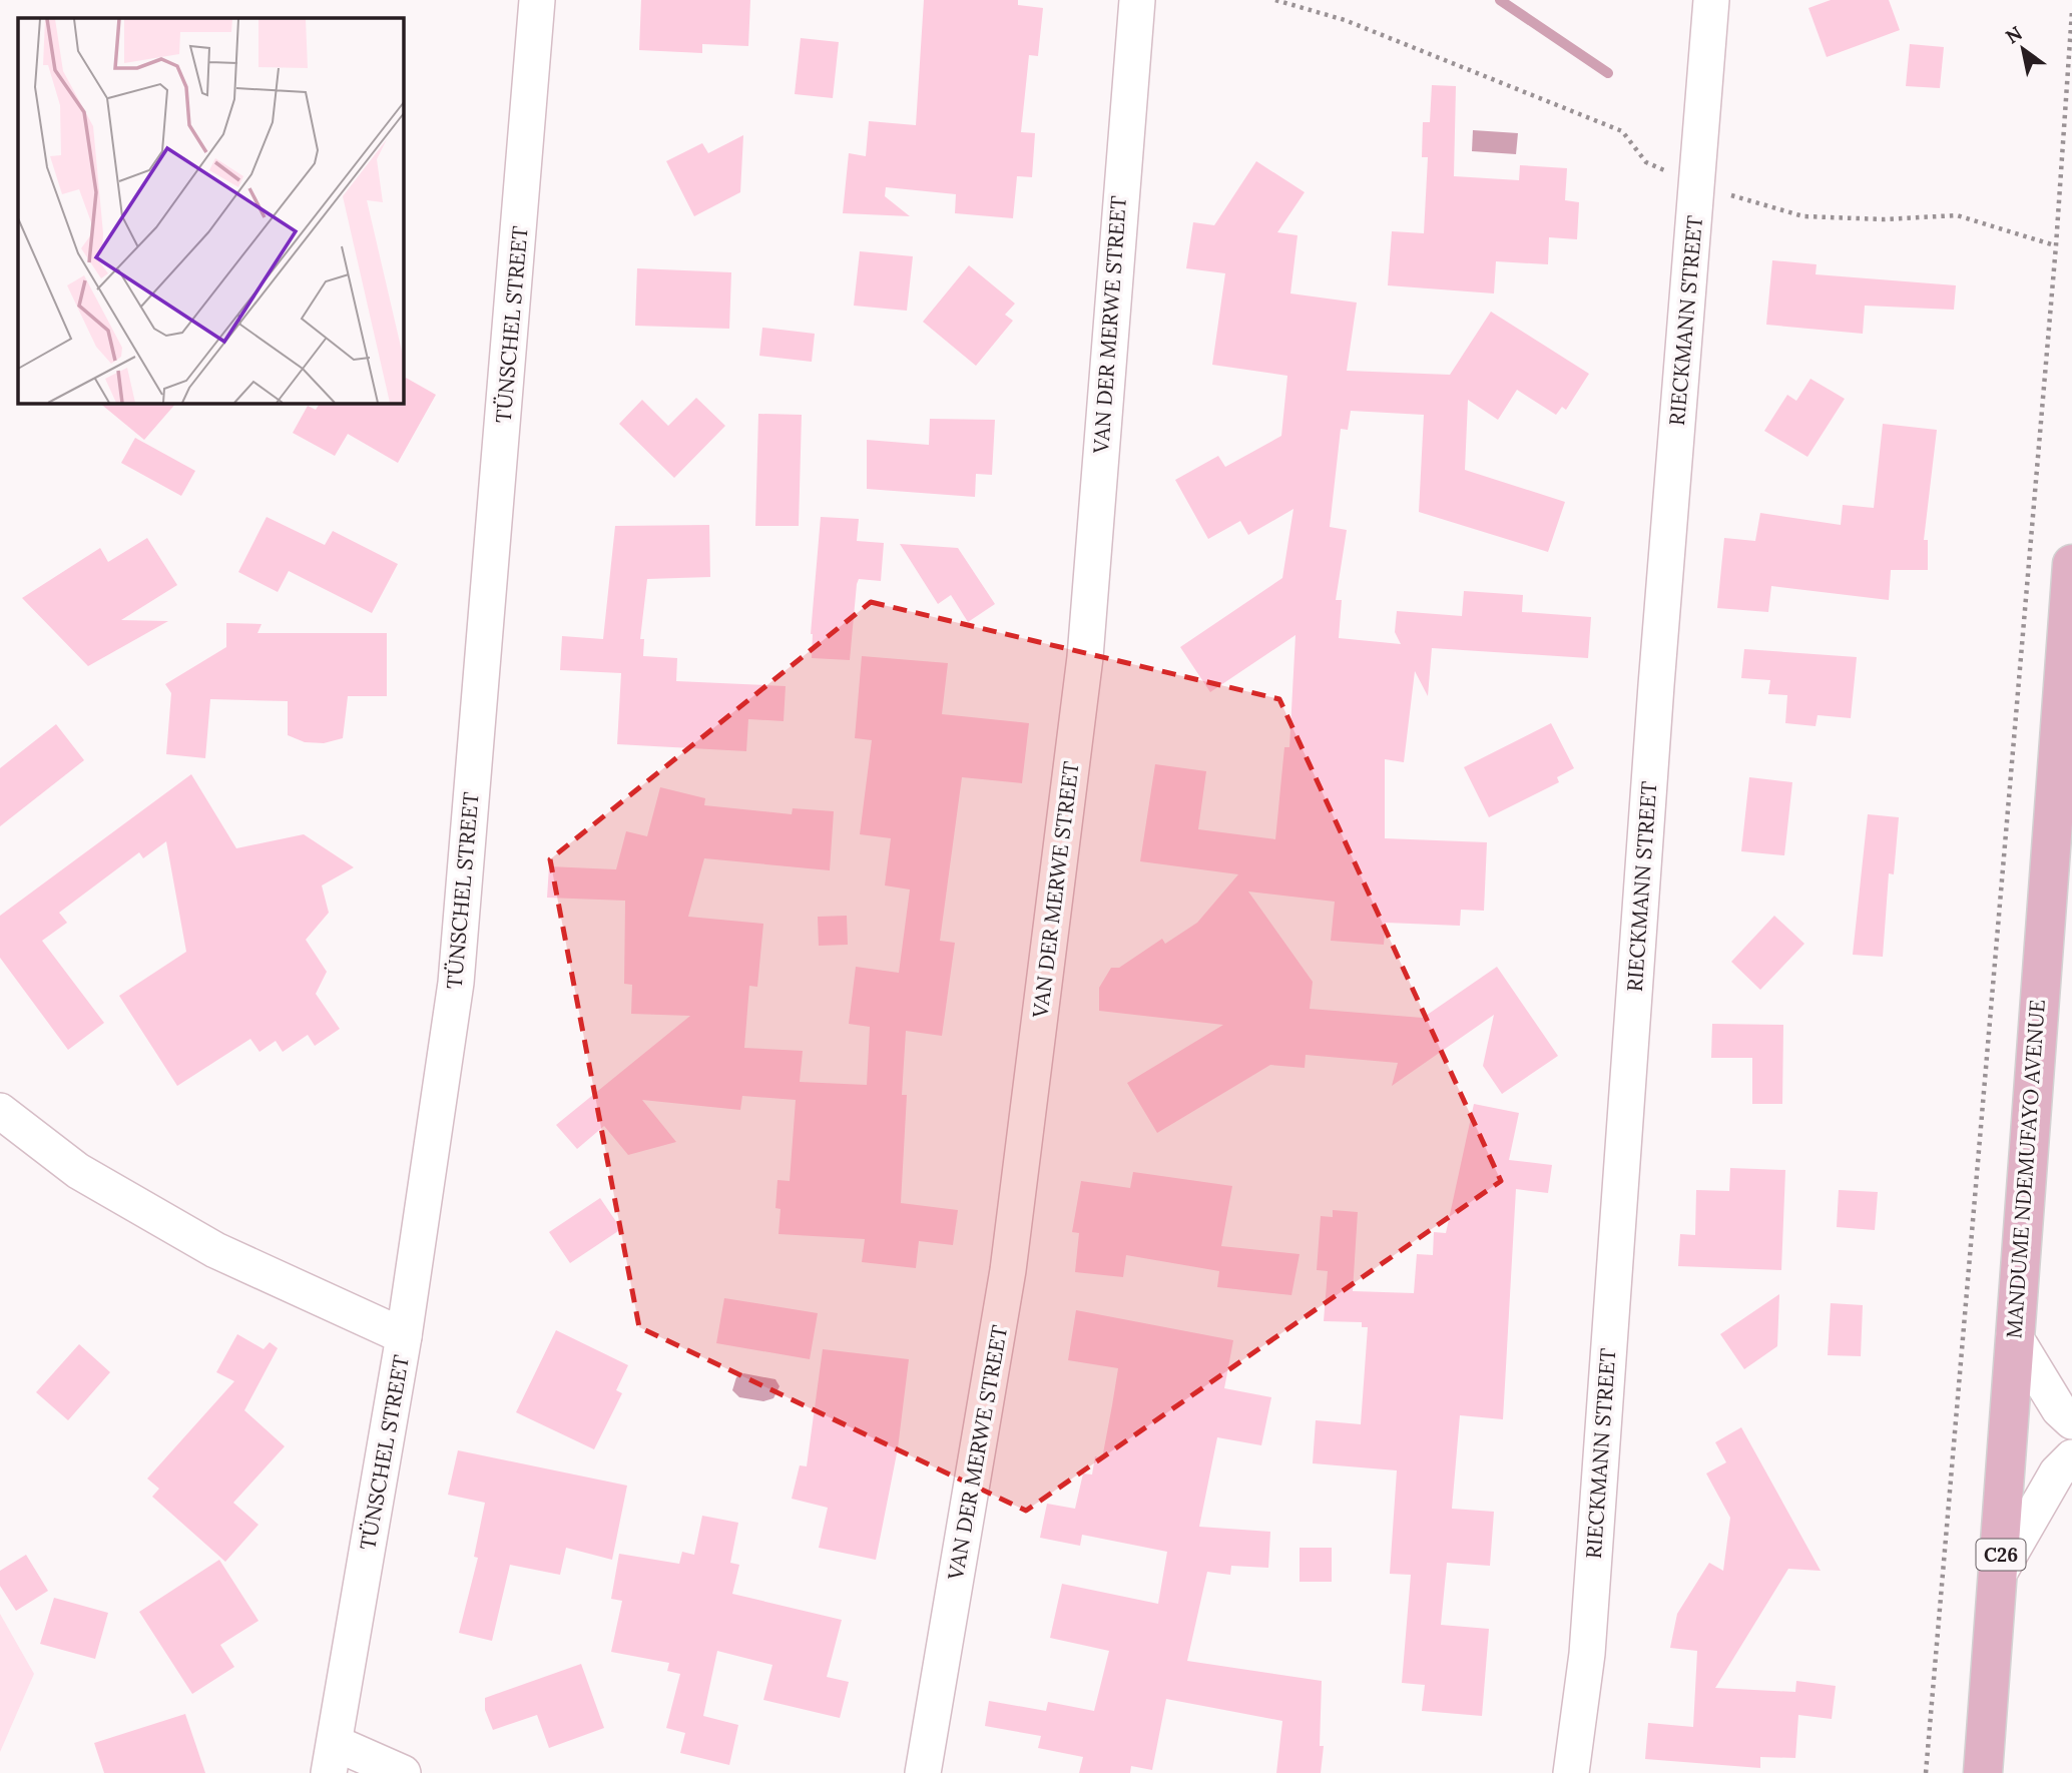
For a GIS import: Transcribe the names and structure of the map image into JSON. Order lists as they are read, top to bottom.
{
  "streets": {
    "main road": ["MANDUME NDEMUFAYO AVENUE", "C26"],
    "street": ["RIECKMANN STREET", "TÜNSCHEL STREET", "VAN DER MERWE STREET"]
  },
  "north": "top left"
}
